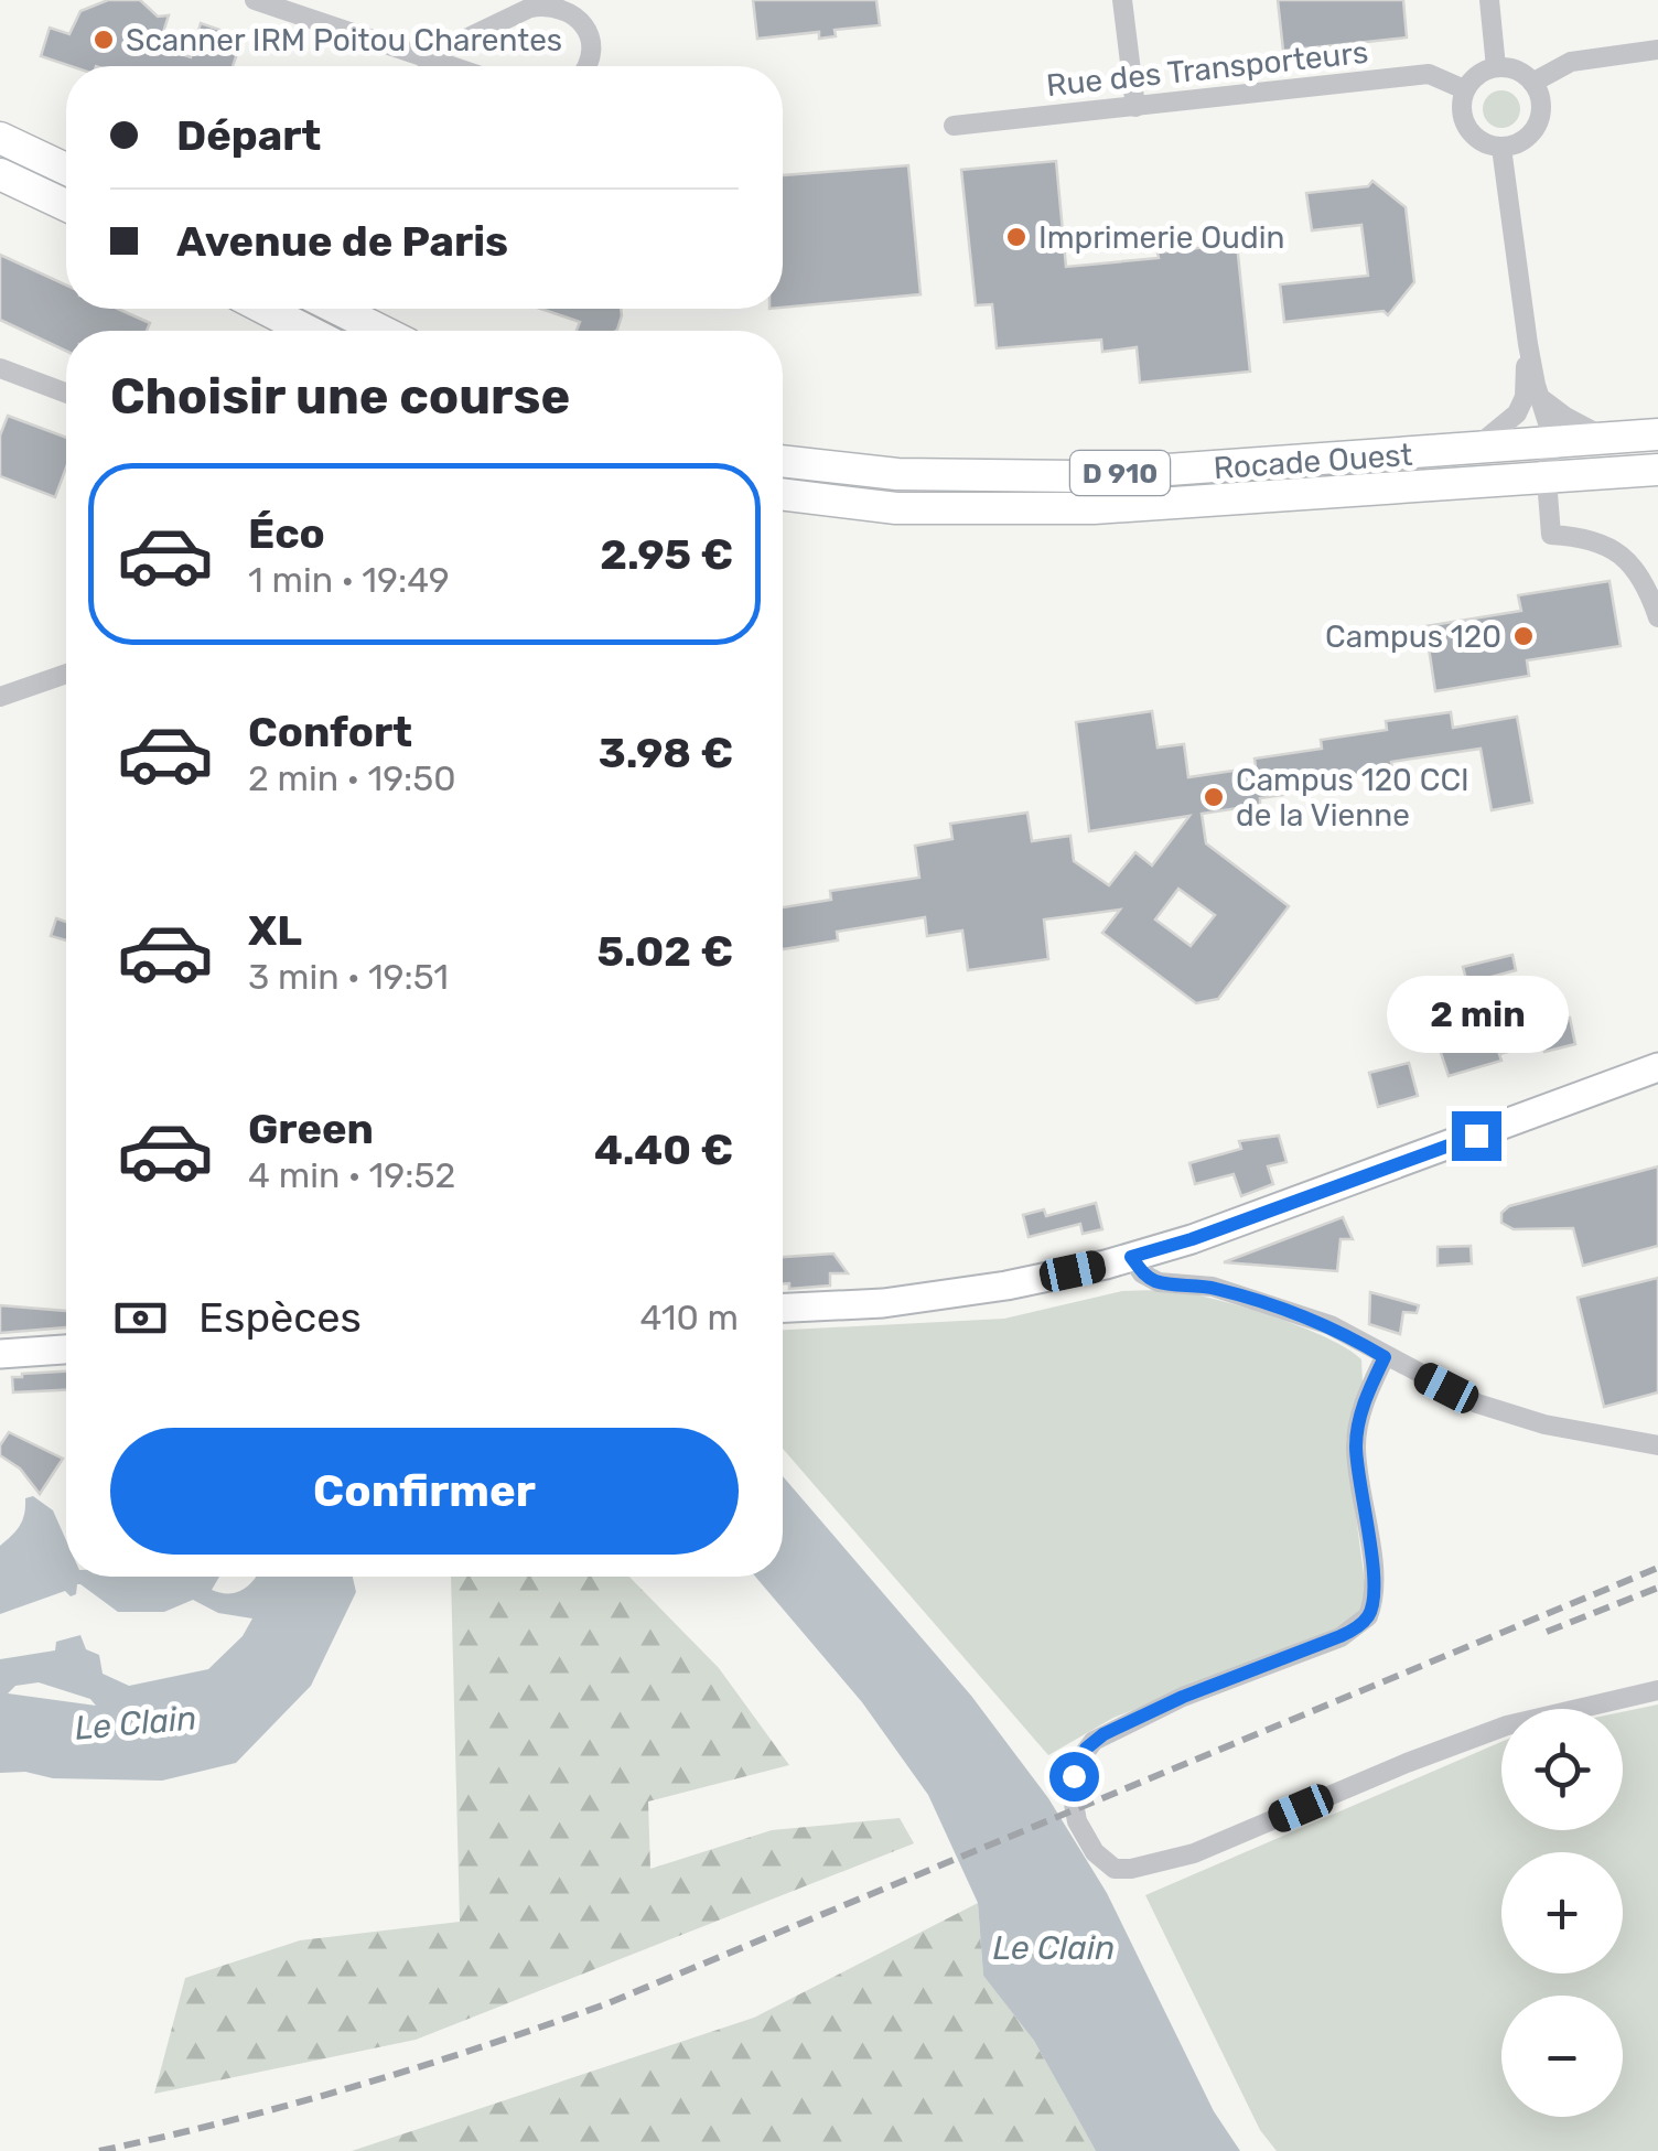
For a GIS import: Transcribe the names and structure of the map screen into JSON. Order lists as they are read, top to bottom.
{
  "streets": {
    "main road": ["Rocade Ouest", "D 910"],
    "street": ["Rue des Transporteurs"]
  },
  "water": ["Le Clain"],
  "places": [
    "Scanner IRM Poitou Charentes",
    "Imprimerie Oudin",
    "Campus 120",
    "Campus 120 CCI de la Vienne"
  ],
  "page": {
    "banner": ["Départ", "Avenue de Paris"],
    "heading": "Choisir une course",
    "list": [
      {
        "name": "Éco",
        "note": "1 min · 19:49",
        "value": "2.95 €"
      },
      {
        "name": "Confort",
        "note": "2 min · 19:50",
        "value": "3.98 €"
      },
      {
        "name": "XL",
        "note": "3 min · 19:51",
        "value": "5.02 €"
      },
      {
        "name": "Green",
        "note": "4 min · 19:52",
        "value": "4.40 €"
      }
    ],
    "bubble": "2 min",
    "pay": ["Espèces", "410 m"],
    "buttons": "Confirmer",
    "map_buttons": ["+", "−"]
  }
}
